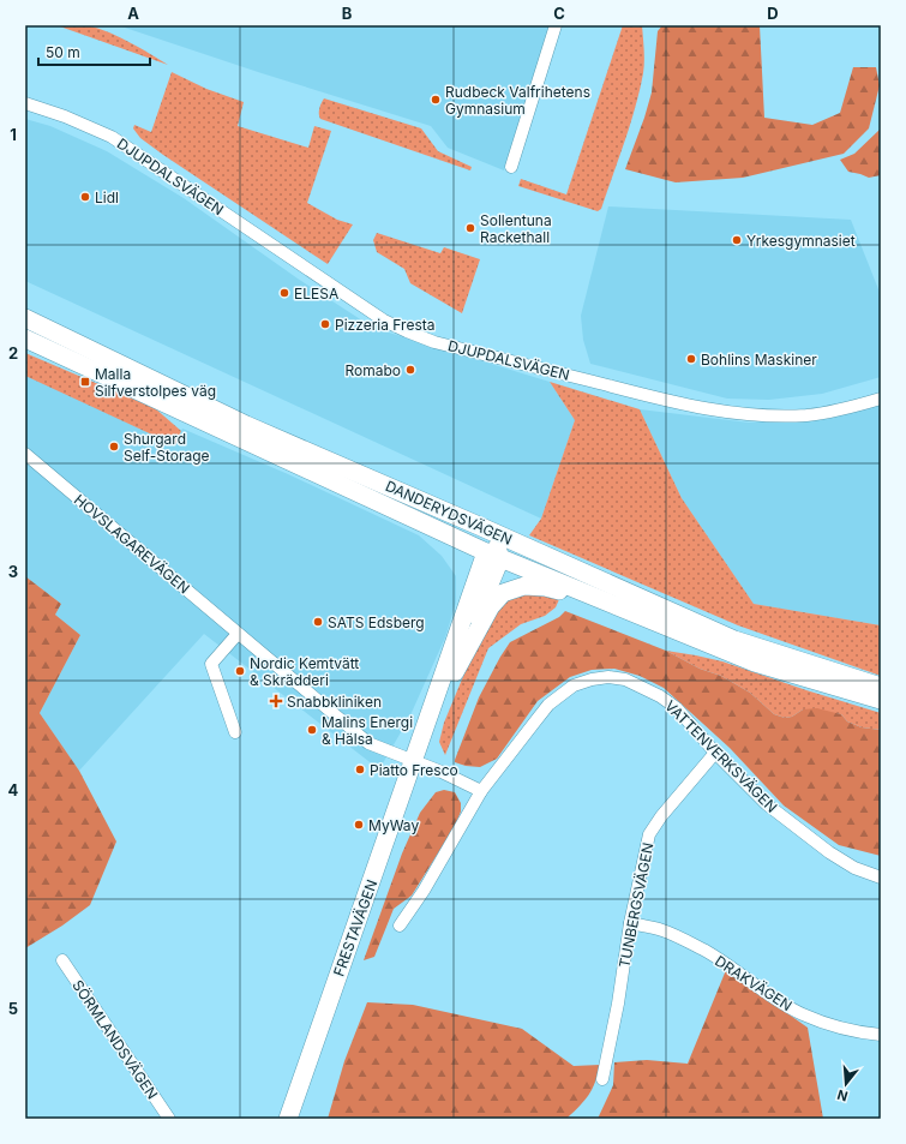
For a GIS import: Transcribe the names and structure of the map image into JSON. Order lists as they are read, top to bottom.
{
  "streets": {
    "main road": ["DANDERYDSVÄGEN", "FRESTAVÄGEN"],
    "street": [
      "DJUPDALSVÄGEN",
      "HOVSLAGAREVÄGEN",
      "VATTENVERKSVÄGEN",
      "TUNBERGSVÄGEN",
      "DRAKVÄGEN",
      "SÖRMLANDSVÄGEN"
    ]
  },
  "crossings": [
    ["DANDERYDSVÄGEN", "FRESTAVÄGEN"],
    ["HOVSLAGAREVÄGEN", "FRESTAVÄGEN"],
    ["VATTENVERKSVÄGEN", "TUNBERGSVÄGEN"],
    ["TUNBERGSVÄGEN", "DRAKVÄGEN"]
  ],
  "places": {
    "other": [
      "Rudbeck Valfrihetens Gymnasium",
      "Lidl",
      "Sollentuna Rackethall",
      "Yrkesgymnasiet",
      "ELESA",
      "Pizzeria Fresta",
      "Bohlins Maskiner",
      "Romabo",
      "Shurgard Self-Storage",
      "SATS Edsberg",
      "Nordic Kemtvätt & Skrädderi",
      "Malins Energi & Hälsa",
      "Piatto Fresco",
      "MyWay"
    ],
    "transit": ["Malla Silfverstolpes väg"],
    "health": ["Snabbkliniken"]
  },
  "scale_bar": "50 m",
  "north": "bottom",
  "grid": {
    "columns": [
      "A",
      "B",
      "C",
      "D"
    ],
    "rows": [
      "1",
      "2",
      "3",
      "4",
      "5"
    ]
  }
}
